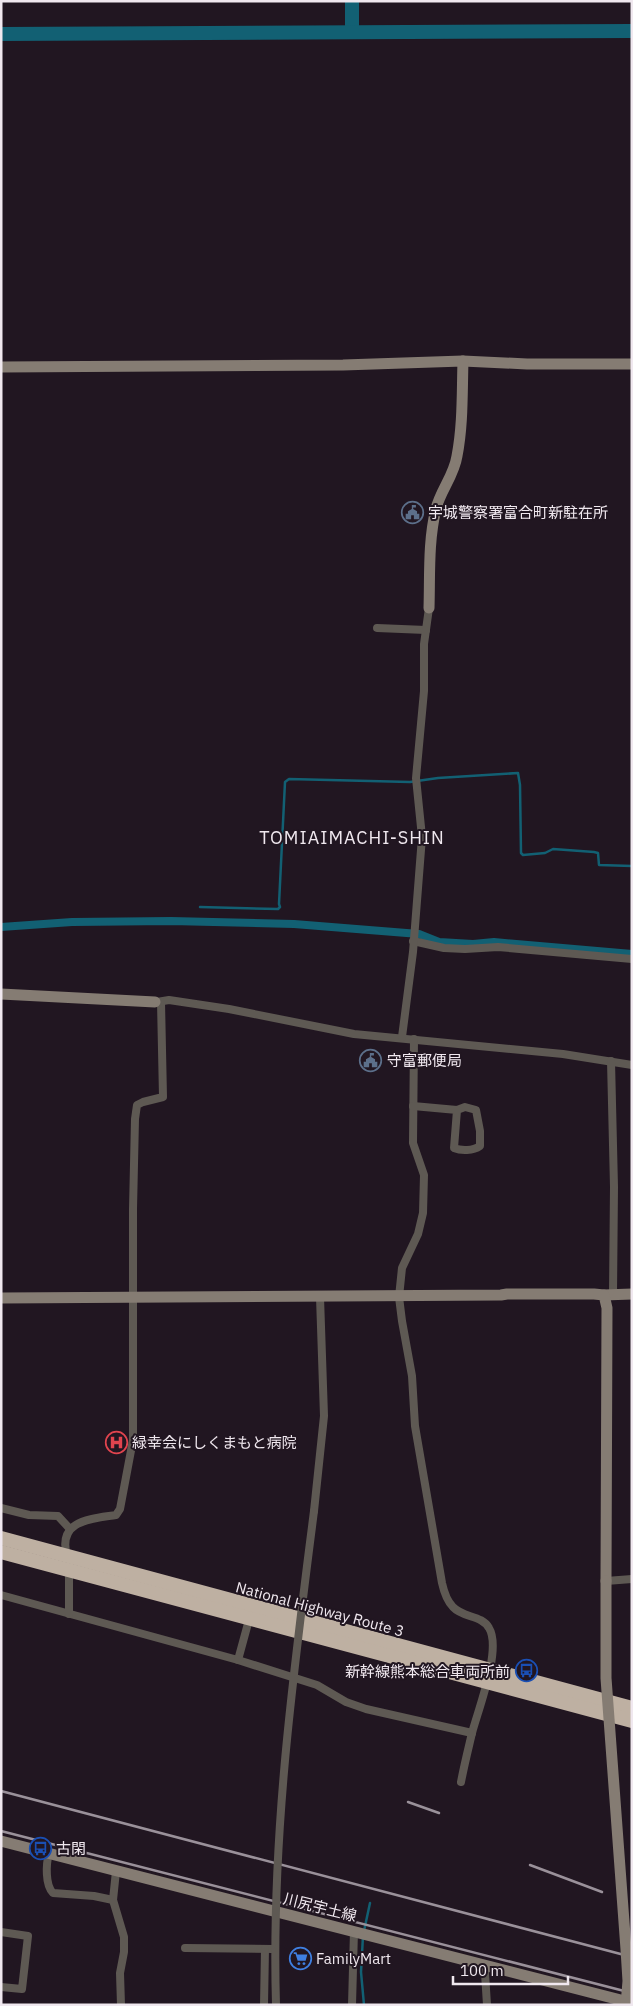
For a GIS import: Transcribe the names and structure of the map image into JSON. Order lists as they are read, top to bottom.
{
  "streets": {
    "highway": ["National Highway Route 3"],
    "street": ["川尻宇土線"]
  },
  "districts": ["TOMIAIMACHI-SHIN"],
  "places": {
    "public building": ["宇城警察署富合町新駐在所", "守富郵便局"],
    "hospital": ["緑幸会にしくまもと病院"],
    "bus stop": ["新幹線熊本総合車両所前", "古閑"],
    "supermarket": ["FamilyMart"]
  },
  "scale_bar": "100 m"
}
